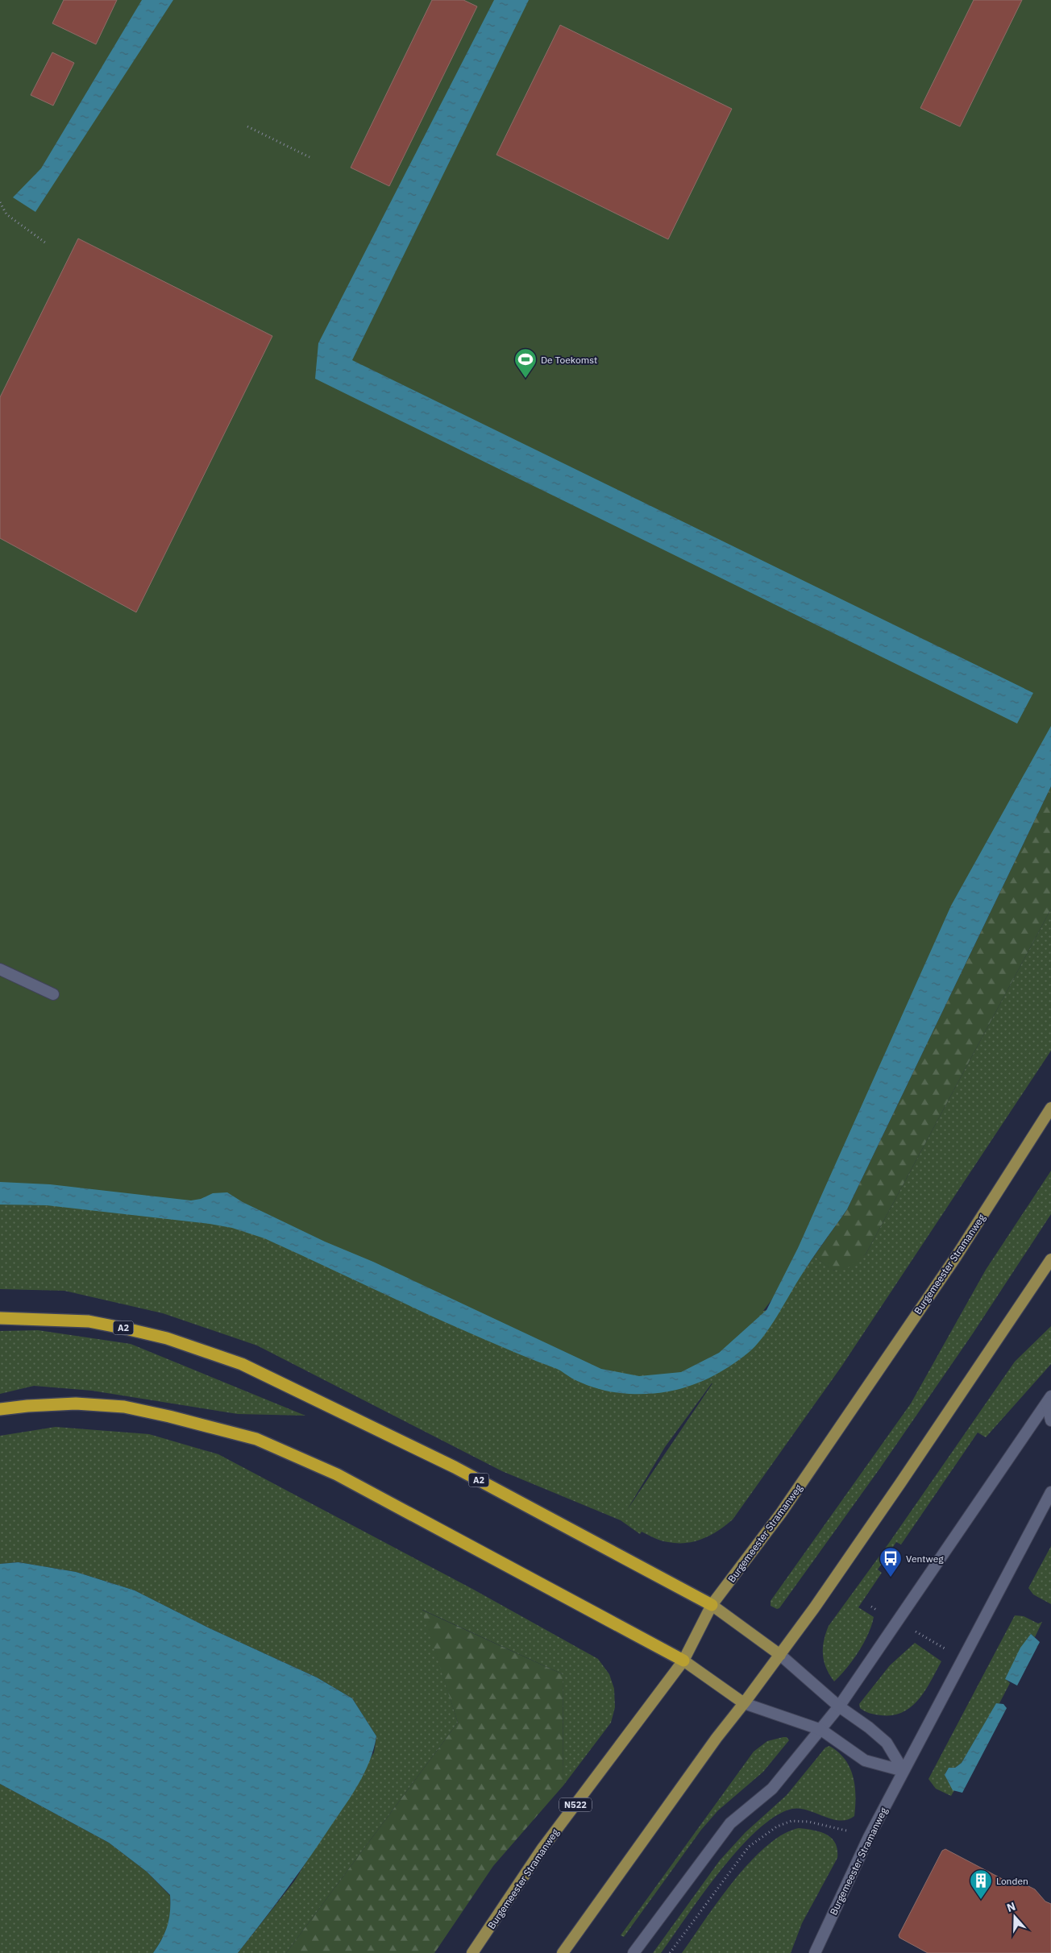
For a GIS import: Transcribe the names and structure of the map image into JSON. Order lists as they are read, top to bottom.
{
  "streets": {
    "highway": ["A2"],
    "main road": ["Burgemeester Stramanweg", "N522"]
  },
  "crossings": [
    ["Burgemeester Stramanweg", "A2"]
  ],
  "places": {
    "sports": ["De Toekomst"],
    "bus stop": ["Ventweg"],
    "building": ["Londen"]
  },
  "north": "top"
}
